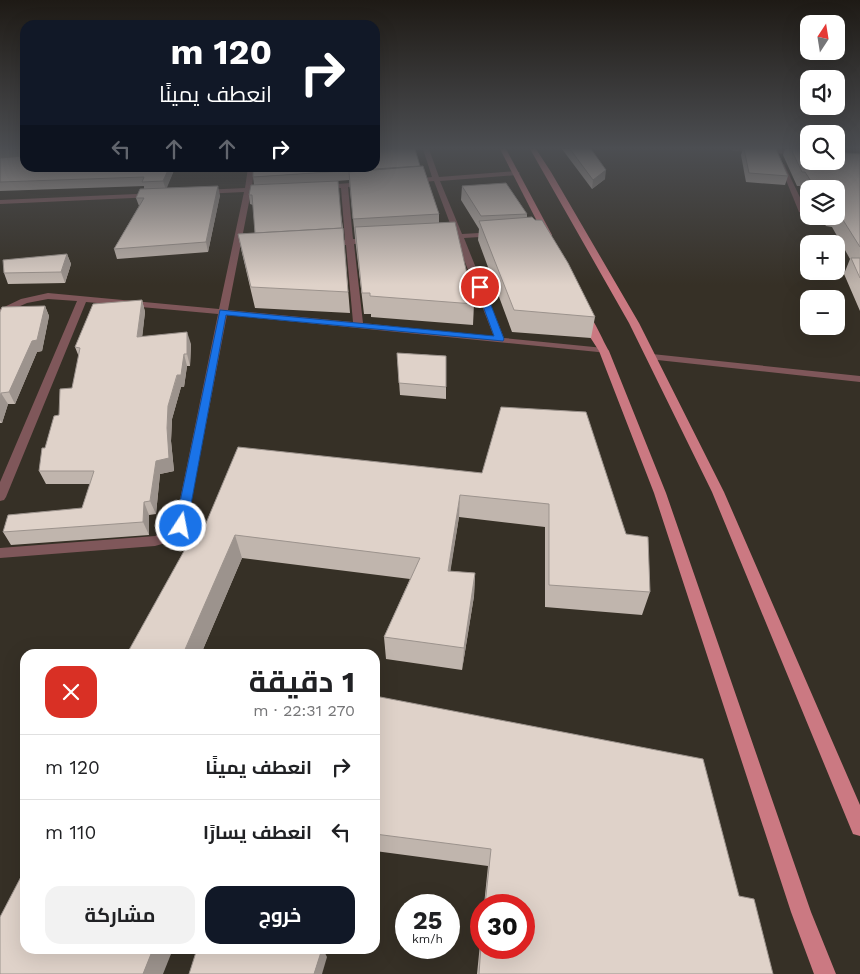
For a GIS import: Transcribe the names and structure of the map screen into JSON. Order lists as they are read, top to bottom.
{
  "north": "top",
  "page": {
    "map_buttons": ["+", "−"],
    "turn": ["120 m", "انعطف يمينًا"],
    "heading": ["1 دقيقة", "270 m · 22:31"],
    "list": [
      {
        "name": "انعطف يمينًا",
        "value": "120 m"
      },
      {
        "name": "انعطف يسارًا",
        "value": "110 m"
      }
    ],
    "buttons": ["خروج", "مشاركة"],
    "speed": "25 km/h",
    "limit": "30"
  }
}
